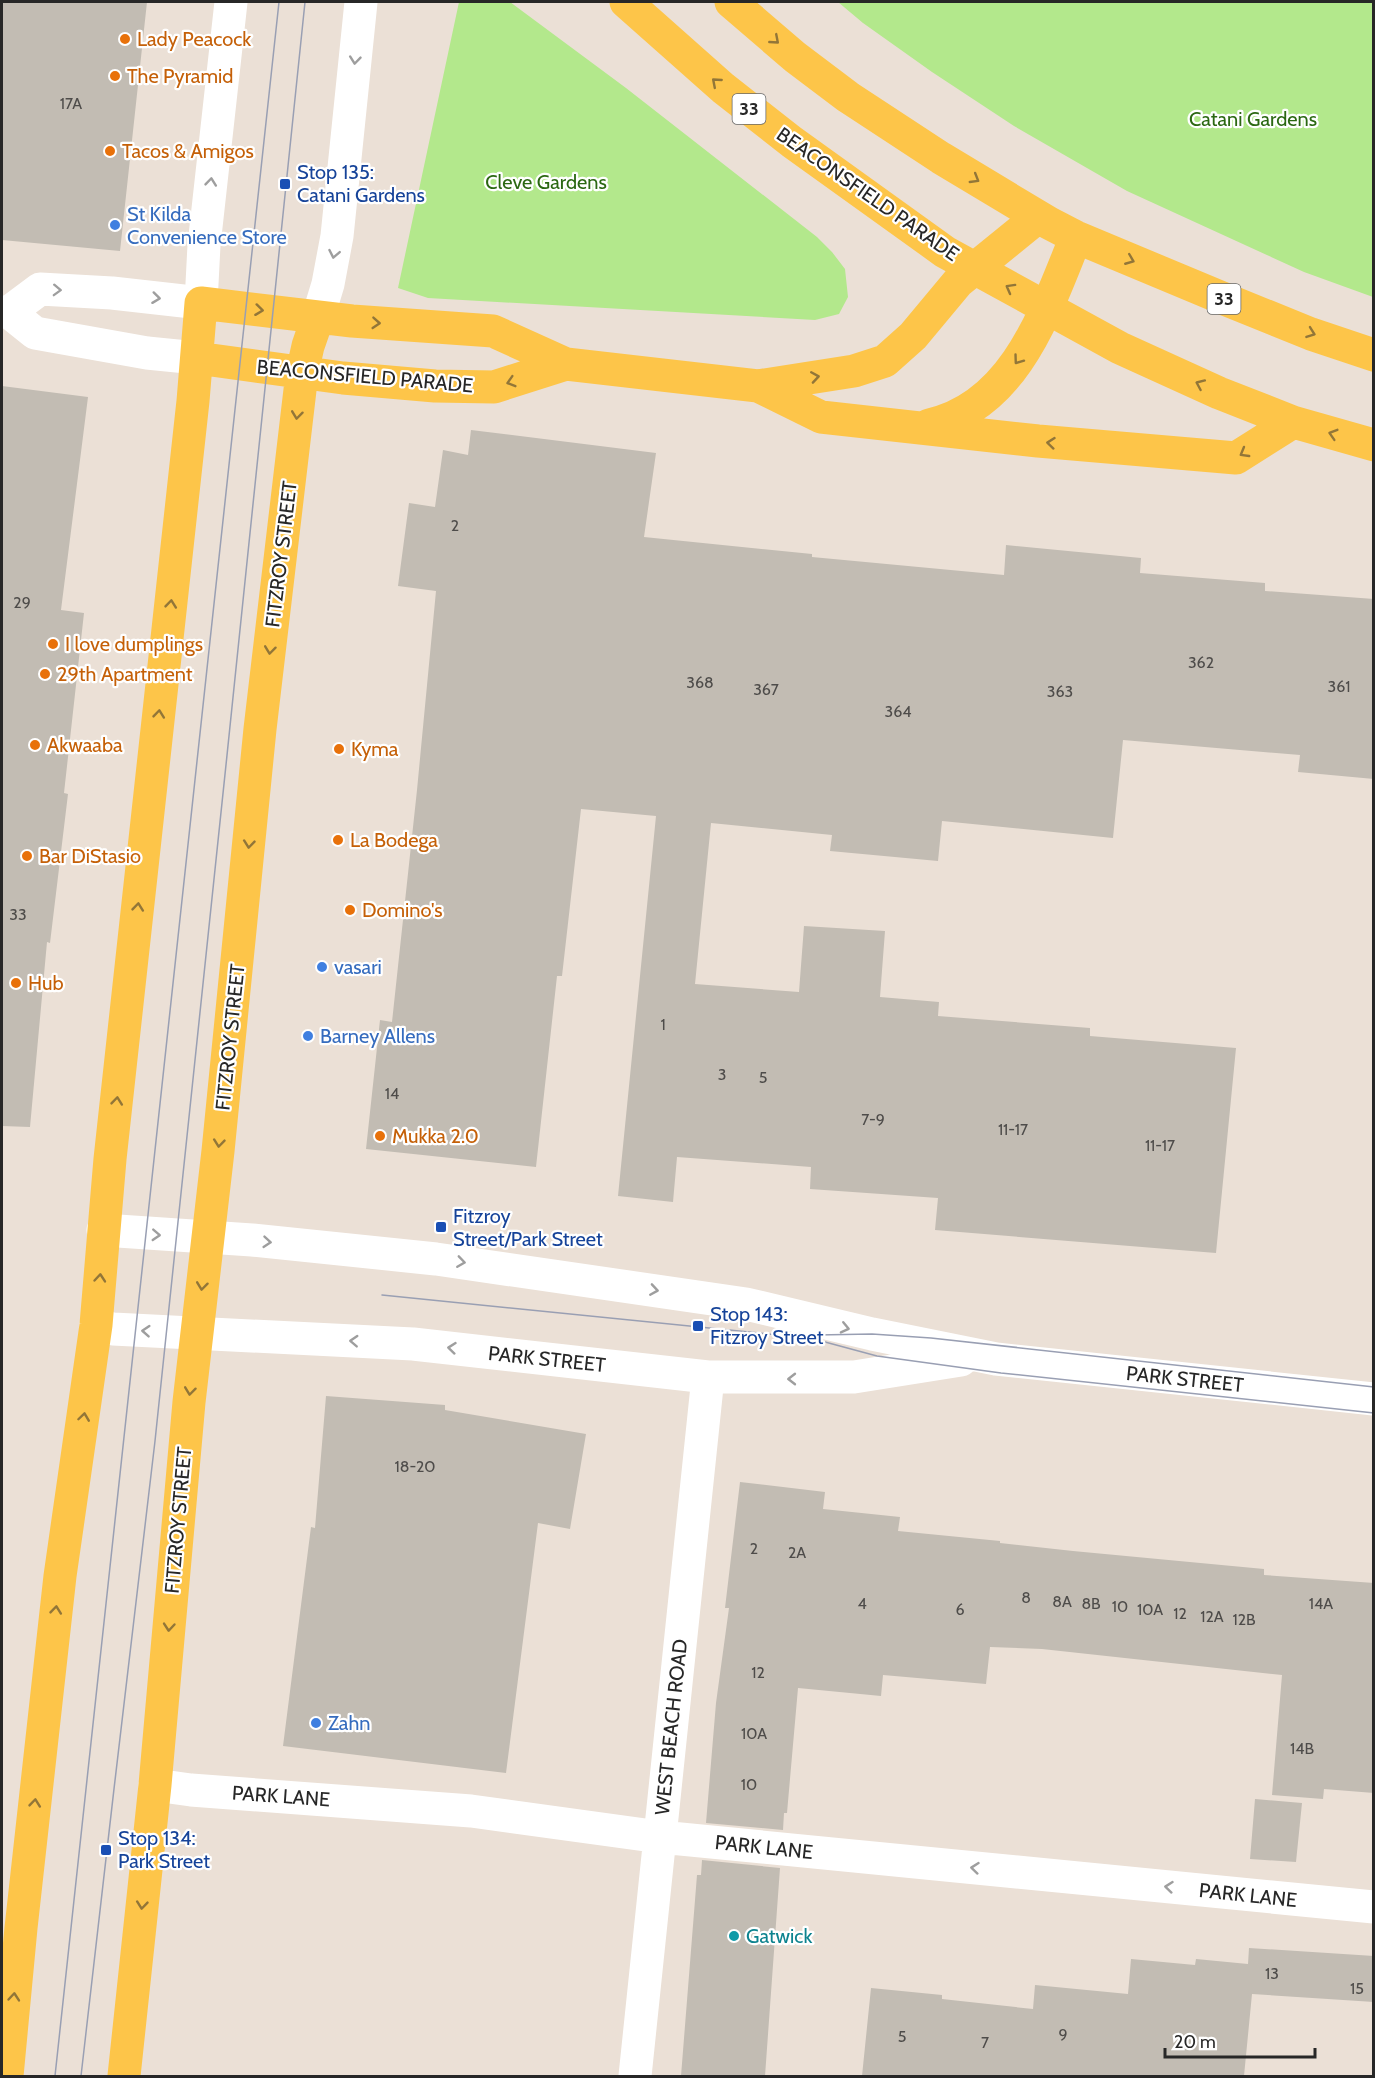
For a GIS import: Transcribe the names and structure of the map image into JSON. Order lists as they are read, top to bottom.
{
  "streets": {
    "main road": ["33", "BEACONSFIELD PARADE", "FITZROY STREET"],
    "street": ["PARK STREET", "WEST BEACH ROAD", "PARK LANE"]
  },
  "crossings": [
    ["33", "BEACONSFIELD PARADE"],
    ["BEACONSFIELD PARADE", "FITZROY STREET"],
    ["FITZROY STREET", "PARK STREET"],
    ["FITZROY STREET", "PARK LANE"],
    ["PARK STREET", "WEST BEACH ROAD"],
    ["WEST BEACH ROAD", "PARK LANE"]
  ],
  "one_way": ["FITZROY STREET", "PARK LANE"],
  "parks": ["Catani Gardens", "Cleve Gardens"],
  "places": {
    "other": [
      "Lady Peacock",
      "The Pyramid",
      "Tacos & Amigos",
      "St Kilda Convenience Store",
      "I love dumplings",
      "29th Apartment",
      "Akwaaba",
      "Kyma",
      "La Bodega",
      "Bar DiStasio",
      "Domino's",
      "vasari",
      "Hub",
      "Barney Allens",
      "Mukka 2.0",
      "Zahn",
      "Gatwick"
    ],
    "transit": [
      "Stop 135: Catani Gardens",
      "Fitzroy Street/Park Street",
      "Stop 143: Fitzroy Street",
      "Stop 134: Park Street"
    ]
  },
  "house_numbers": [
    "17A",
    "2",
    "29",
    "362",
    "368",
    "361",
    "367",
    "363",
    "364",
    "33",
    "1",
    "3",
    "5",
    "14",
    "7-9",
    "11-17",
    "11-17",
    "18-20",
    "2",
    "2A",
    "8",
    "8A",
    "4",
    "8B",
    "14A",
    "10",
    "6",
    "10A",
    "12",
    "12A",
    "12B",
    "12",
    "10A",
    "14B",
    "10",
    "13",
    "15",
    "9",
    "5",
    "7"
  ],
  "scale_bar": "20 m"
}
